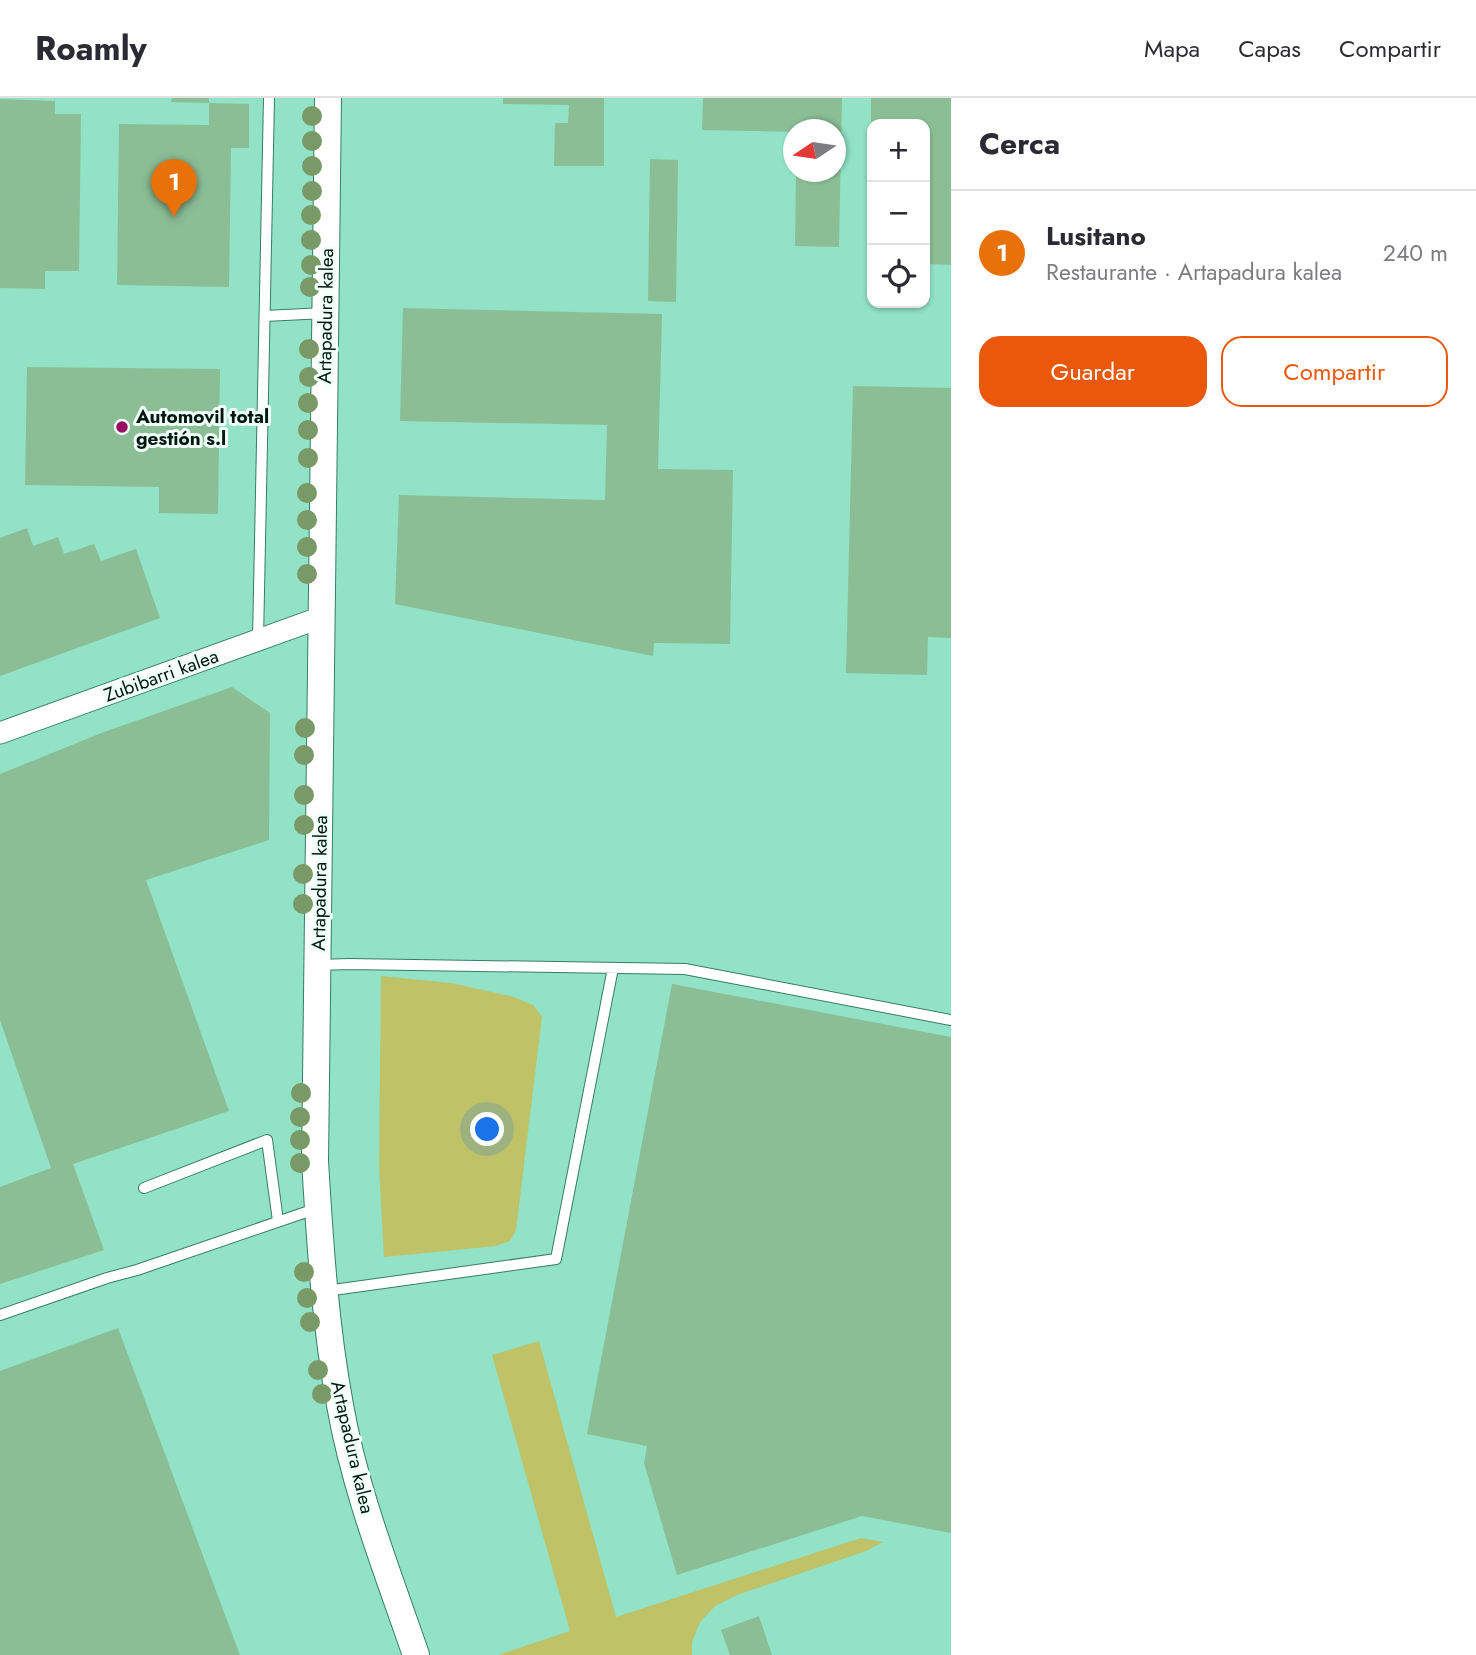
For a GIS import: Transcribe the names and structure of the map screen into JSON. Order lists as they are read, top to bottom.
{
  "streets": {
    "street": ["Artapadura kalea", "Zubibarri kalea"]
  },
  "crossings": [
    ["Artapadura kalea", "Zubibarri kalea"]
  ],
  "places": ["Automovil total gestión s.l"],
  "north": "left",
  "page": {
    "header": "Roamly",
    "nav": ["Mapa", "Capas", "Compartir"],
    "heading": "Cerca",
    "map_buttons": ["+", "−"],
    "pins": "1",
    "list": [
      {
        "mark": "1",
        "name": "Lusitano",
        "note": "Restaurante · Artapadura kalea",
        "value": "240 m"
      }
    ],
    "buttons": ["Guardar", "Compartir"]
  }
}
